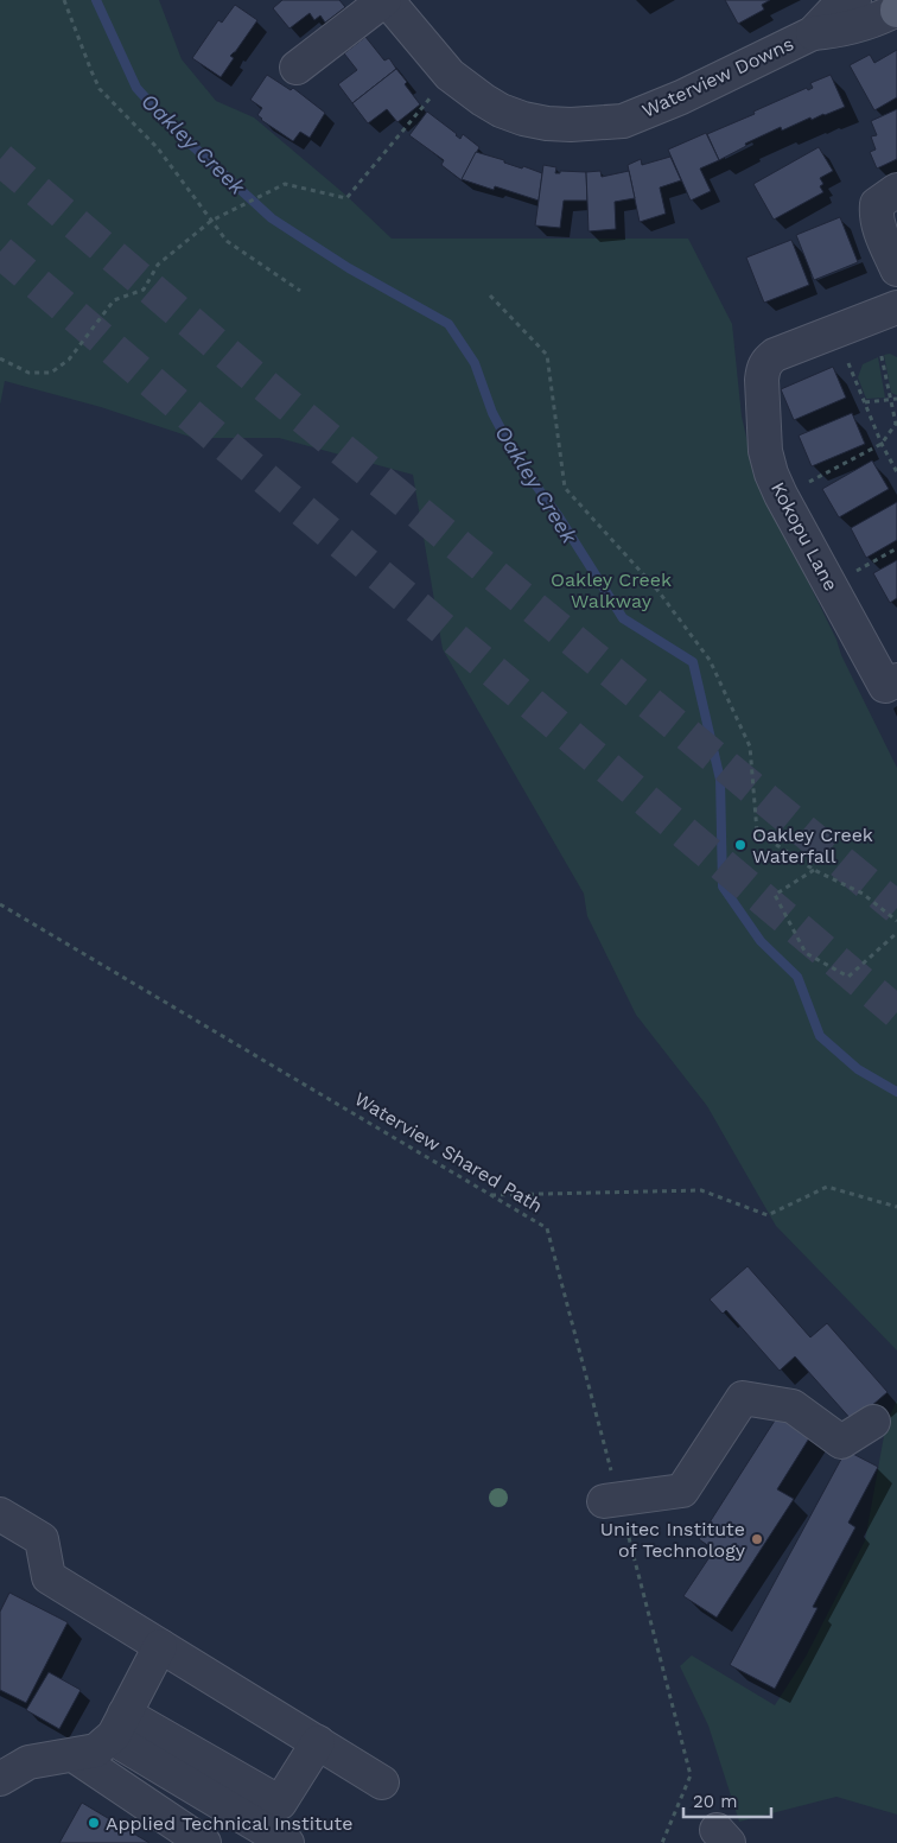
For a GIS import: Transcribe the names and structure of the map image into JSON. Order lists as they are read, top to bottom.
{
  "streets": {
    "street": ["Waterview Downs", "Kokopu Lane"],
    "path": ["Waterview Shared Path"]
  },
  "water": ["Oakley Creek"],
  "parks": ["Oakley Creek Walkway"],
  "places": ["Oakley Creek Waterfall", "Unitec Institute of Technology", "Applied Technical Institute"],
  "scale_bar": "20 m"
}
